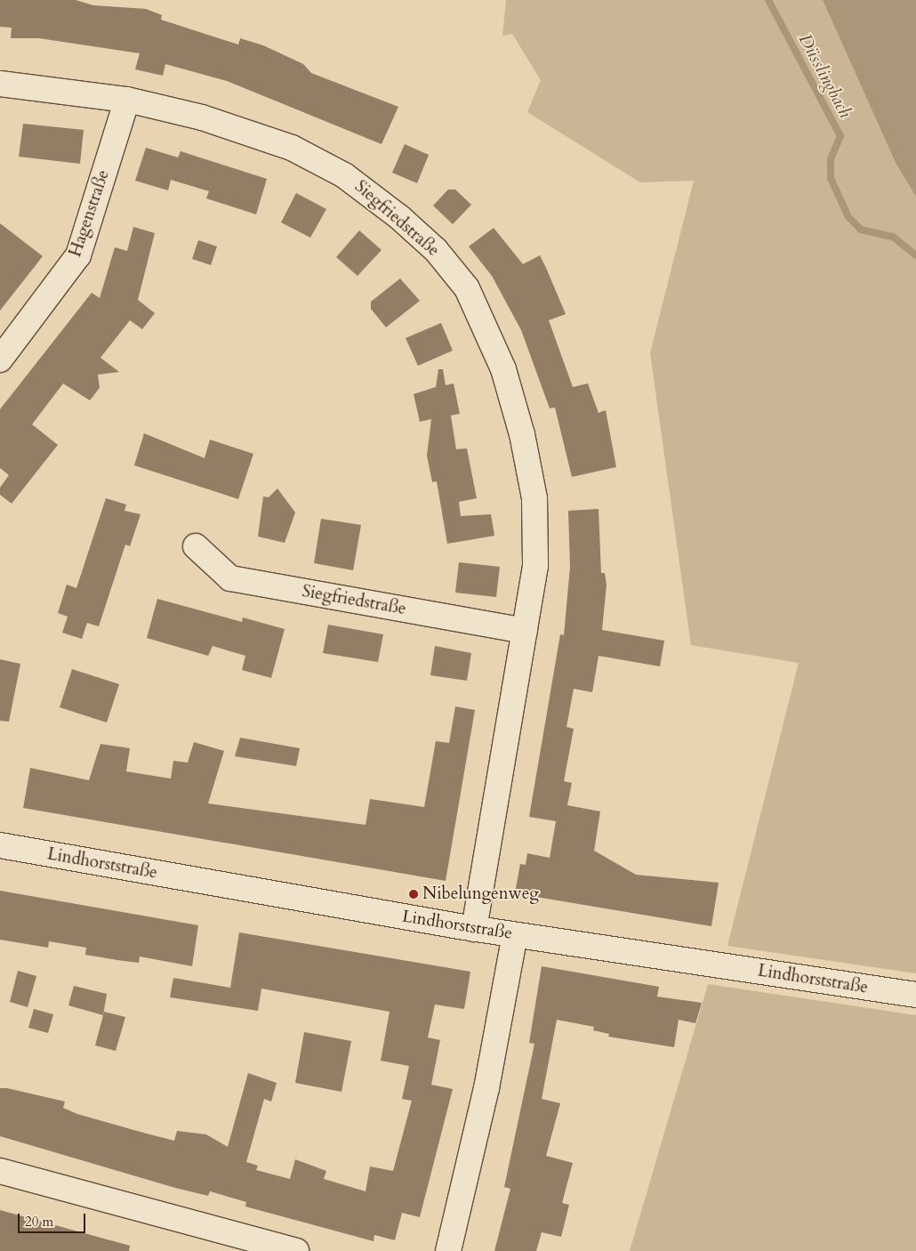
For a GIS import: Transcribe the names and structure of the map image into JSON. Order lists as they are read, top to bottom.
{
  "streets": {
    "street": ["Hagenstraße", "Siegfriedstraße", "Lindhorststraße"]
  },
  "crossings": [
    ["Hagenstraße", "Siegfriedstraße"],
    ["Siegfriedstraße", "Lindhorststraße"]
  ],
  "water": ["Düsslingbach"],
  "places": ["Nibelungenweg"],
  "scale_bar": "20 m"
}
